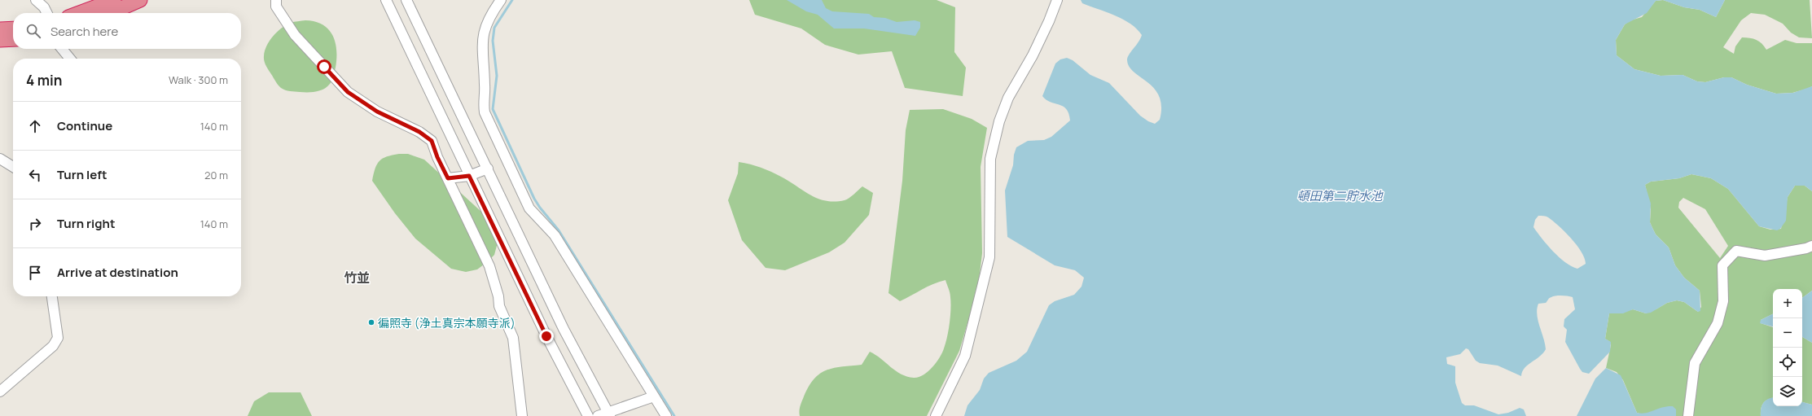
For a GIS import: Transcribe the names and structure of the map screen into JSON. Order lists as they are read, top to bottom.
{
  "districts": ["竹並"],
  "water": ["頓田第二貯水池"],
  "places": ["徧照寺 (浄土真宗本願寺派)"],
  "page": {
    "search": "Search here",
    "heading": ["4 min", "Walk · 300 m"],
    "list": [
      ["Continue", "140 m"],
      ["Turn left", "20 m"],
      ["Turn right", "140 m"],
      "Arrive at destination"
    ],
    "map_buttons": ["+", "−"]
  }
}
